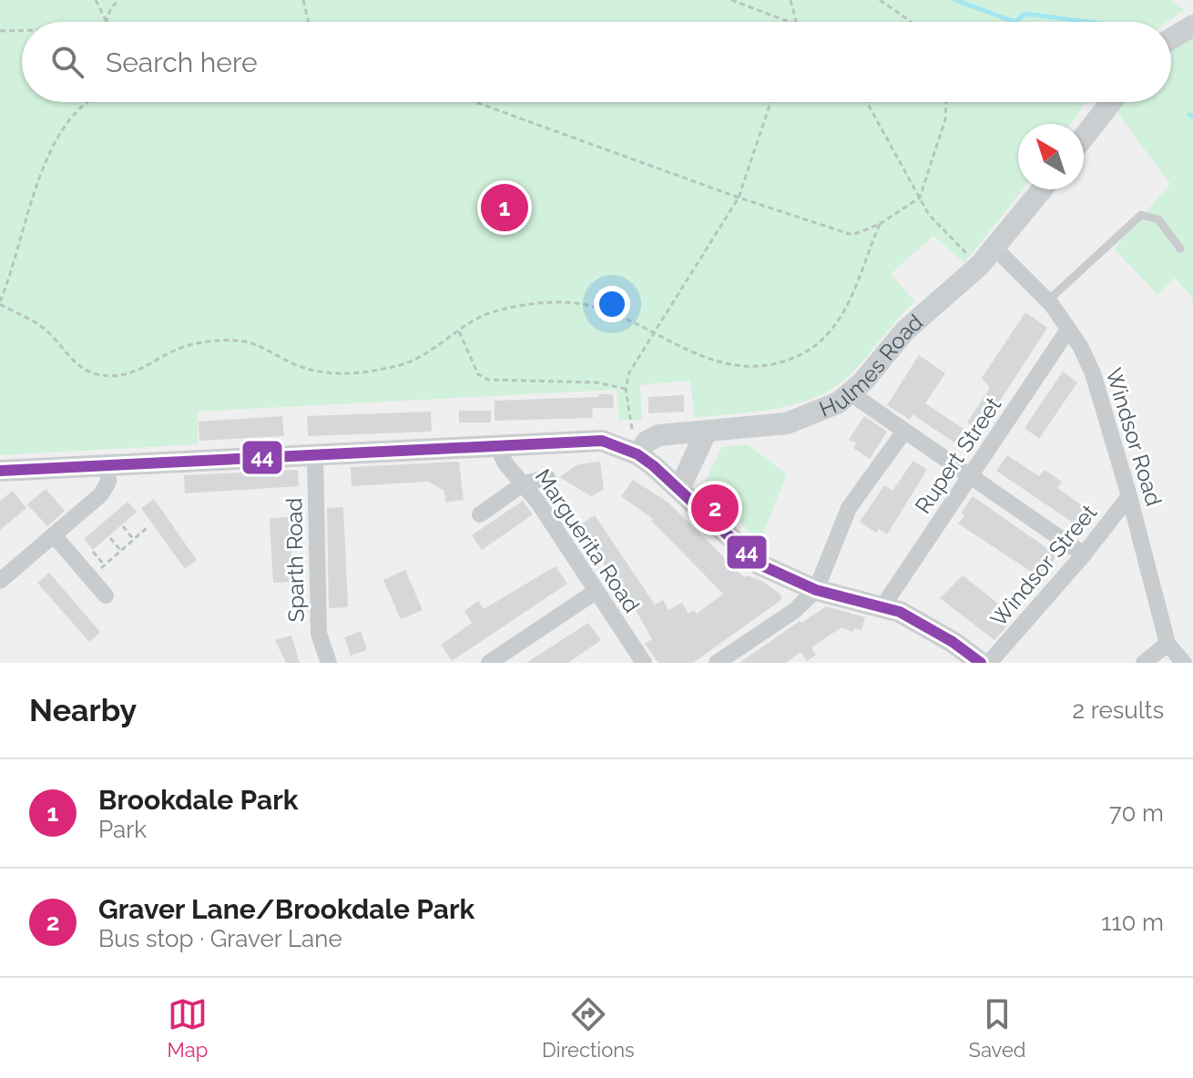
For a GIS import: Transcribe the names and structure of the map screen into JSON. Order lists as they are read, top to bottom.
{
  "streets": {
    "street": [
      "Hulmes Road",
      "Windsor Road",
      "Rupert Street",
      "Marguerita Road",
      "Sparth Road",
      "Windsor Street"
    ]
  },
  "crossings": [
    ["Hulmes Road", "Windsor Road"],
    ["Windsor Road", "Rupert Street"],
    ["Windsor Road", "Windsor Street"]
  ],
  "lines": ["transit line 44"],
  "north": "top left",
  "page": {
    "search": "Search here",
    "pins": ["1", "2"],
    "heading": ["Nearby", "2 results"],
    "list": [
      {
        "mark": "1",
        "name": "Brookdale Park",
        "note": "Park",
        "value": "70 m"
      },
      {
        "mark": "2",
        "name": "Graver Lane/Brookdale Park",
        "note": "Bus stop · Graver Lane",
        "value": "110 m"
      }
    ],
    "nav": ["Map", "Directions", "Saved"]
  }
}
